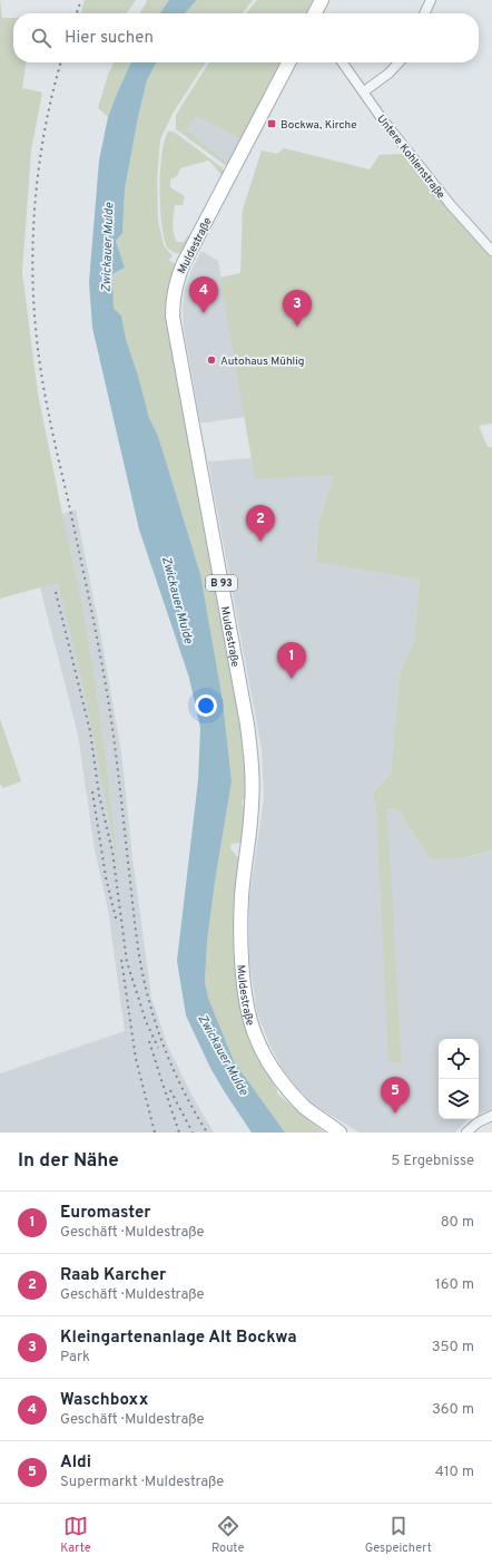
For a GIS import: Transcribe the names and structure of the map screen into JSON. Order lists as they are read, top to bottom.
{
  "streets": {
    "main road": ["Muldestraße", "B 93"],
    "street": ["Untere Kohlenstraße"]
  },
  "water": ["Zwickauer Mulde"],
  "places": {
    "transit": ["Bockwa, Kirche"],
    "other": ["Autohaus Mühlig"]
  },
  "page": {
    "search": "Hier suchen",
    "pins": [
      "4",
      "3",
      "2",
      "1",
      "5"
    ],
    "heading": ["In der Nähe", "5 Ergebnisse"],
    "list": [
      {
        "mark": "1",
        "name": "Euromaster",
        "note": "Geschäft · Muldestraße",
        "value": "80 m"
      },
      {
        "mark": "2",
        "name": "Raab Karcher",
        "note": "Geschäft · Muldestraße",
        "value": "160 m"
      },
      {
        "mark": "3",
        "name": "Kleingartenanlage Alt Bockwa",
        "note": "Park",
        "value": "350 m"
      },
      {
        "mark": "4",
        "name": "Waschboxx",
        "note": "Geschäft · Muldestraße",
        "value": "360 m"
      },
      {
        "mark": "5",
        "name": "Aldi",
        "note": "Supermarkt · Muldestraße",
        "value": "410 m"
      }
    ],
    "nav": ["Karte", "Route", "Gespeichert"]
  }
}
